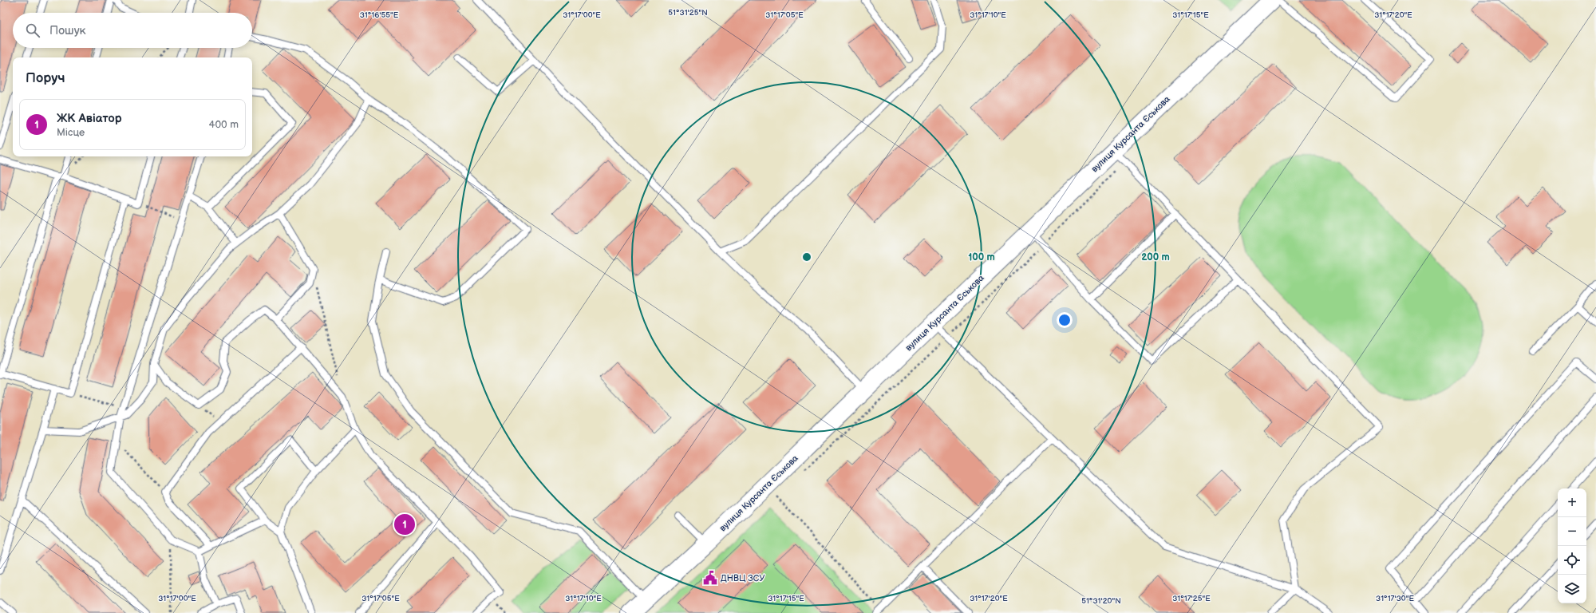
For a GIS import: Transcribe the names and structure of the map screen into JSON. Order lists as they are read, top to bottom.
{
  "streets": {
    "street": ["вулиця Курсанта Єськова"]
  },
  "places": {
    "public building": ["ДНВЦ ЗСУ"]
  },
  "page": {
    "search": "Пошук",
    "heading": "Поруч",
    "list": [
      {
        "mark": "1",
        "name": "ЖК Авіатор",
        "note": "Місце",
        "value": "400 m"
      }
    ],
    "map_buttons": ["+", "−"],
    "pins": "1"
  },
  "coordinates": [
    "51°31'25\"N",
    "31°16'55\"E",
    "31°17'00\"E",
    "31°17'05\"E",
    "31°17'10\"E",
    "31°17'20\"E",
    "31°17'15\"E",
    "31°17'25\"E",
    "31°17'30\"E",
    "51°31'20\"N"
  ],
  "rings": ["100 m", "200 m"]
}
